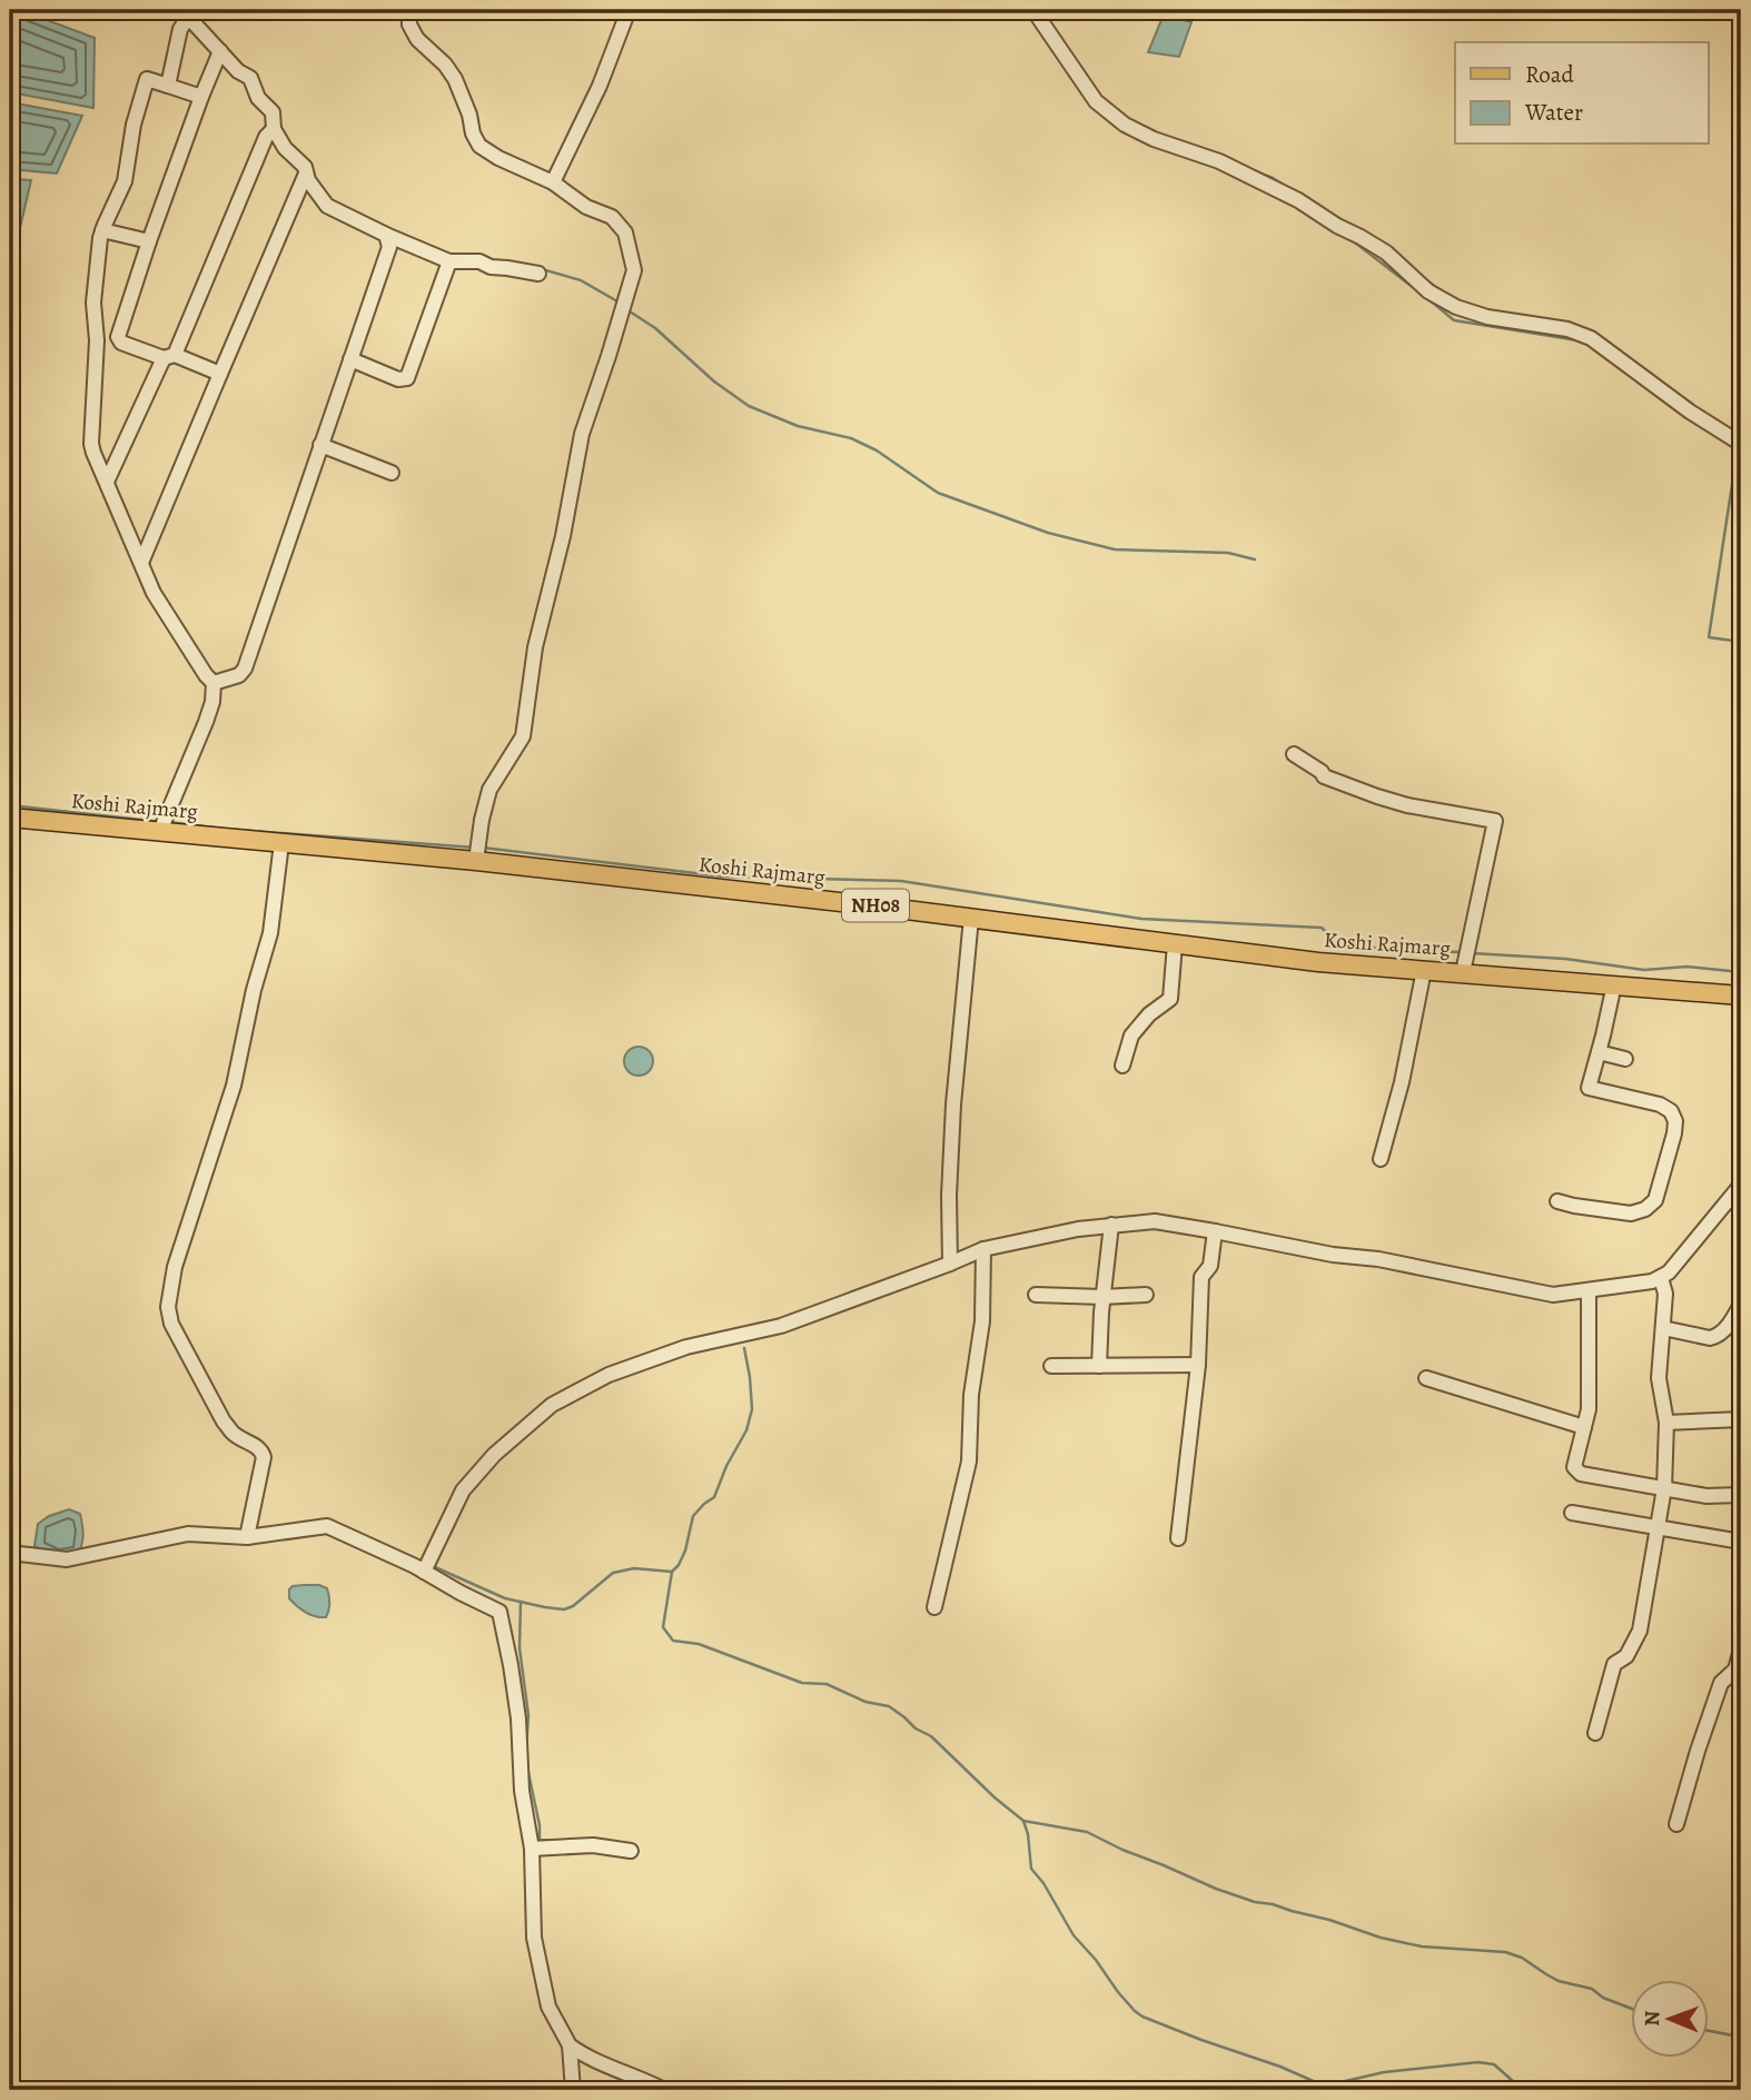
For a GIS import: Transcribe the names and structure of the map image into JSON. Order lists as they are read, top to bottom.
{
  "streets": {
    "main road": ["Koshi Rajmarg", "NH08"]
  },
  "legend": ["Road", "Water"],
  "north": "left"
}
